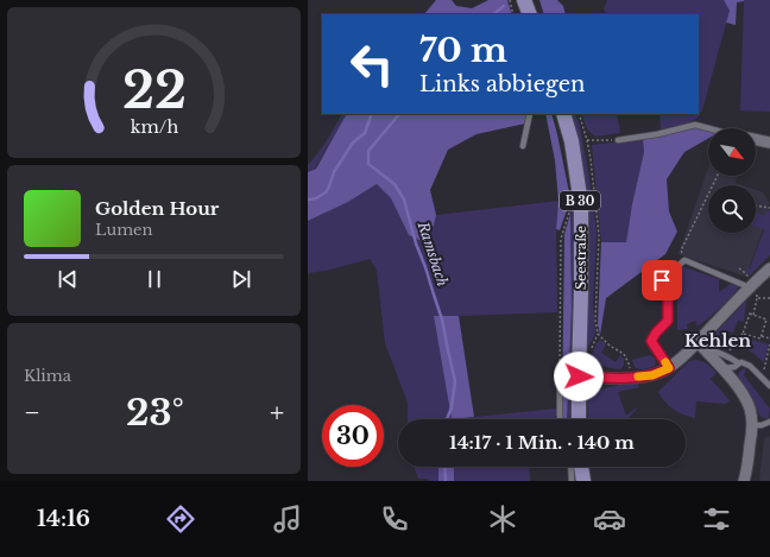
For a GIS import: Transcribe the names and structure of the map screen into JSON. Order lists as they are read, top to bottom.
{
  "streets": {
    "main road": ["B 30", "Seestraße"]
  },
  "crossings": [
    ["B 30", "Seestraße"]
  ],
  "districts": ["Kehlen"],
  "water": ["Ramsbach"],
  "north": "bottom right",
  "page": {
    "turn": ["70 m", "Links abbiegen"],
    "song": ["Golden Hour", "Lumen"],
    "tile": "Klima",
    "heat": ["−", "23°", "+"],
    "limit": "30",
    "trip": "14:17 · 1 Min. · 140 m",
    "tabs": "14:16",
    "gauge": ["22", "km/h"]
  }
}
